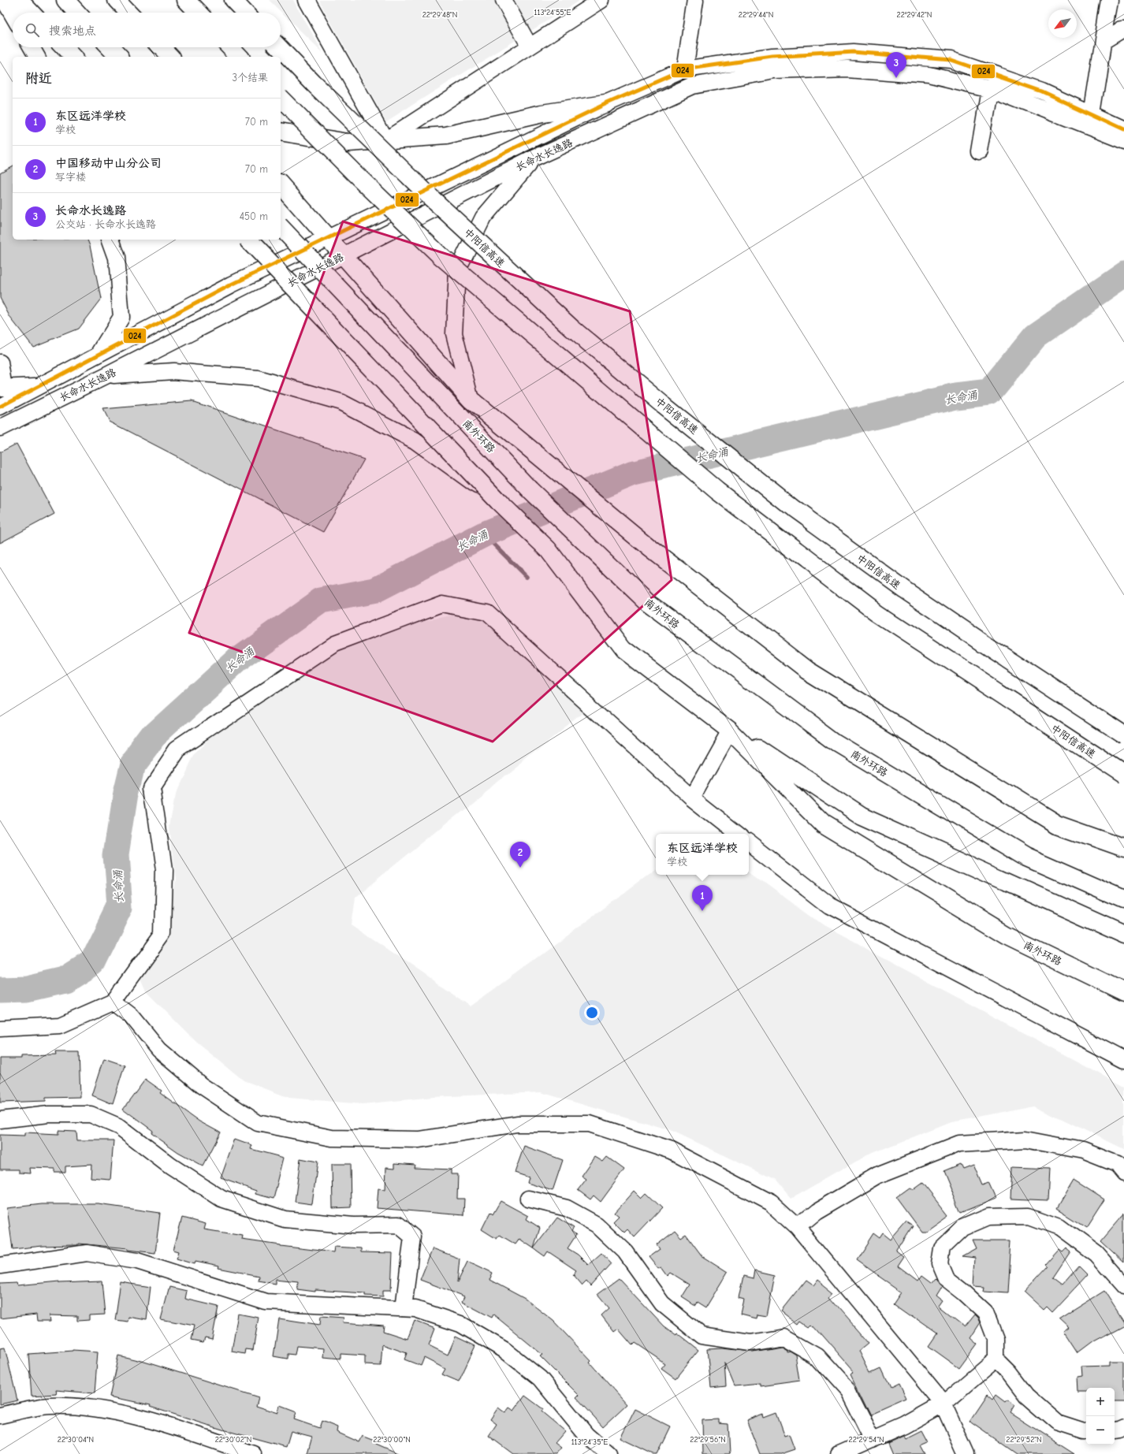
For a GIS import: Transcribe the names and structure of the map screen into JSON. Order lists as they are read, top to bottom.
{
  "streets": {
    "highway": ["中阳信高速", "南外环路"],
    "street": ["长命水长逸路"]
  },
  "crossings": [
    ["长命水长逸路", "南外环路"]
  ],
  "water": ["长命涌"],
  "lines": ["transit line 024"],
  "north": "bottom left",
  "page": {
    "search": "搜索地点",
    "pins": ["3", "2", "1"],
    "heading": ["附近", "3个结果"],
    "list": [
      {
        "mark": "1",
        "name": "东区远洋学校",
        "note": "学校",
        "value": "70 m"
      },
      {
        "mark": "2",
        "name": "中国移动中山分公司",
        "note": "写字楼",
        "value": "70 m"
      },
      {
        "mark": "3",
        "name": "长命水长逸路",
        "note": "公交站 · 长命水长逸路",
        "value": "450 m"
      }
    ],
    "popup": ["东区远洋学校", "学校"],
    "map_buttons": ["+", "−"]
  },
  "coordinates": [
    "113°24'55\"E",
    "22°29'44\"N",
    "22°29'42\"N",
    "22°29'48\"N",
    "22°30'04\"N",
    "22°30'02\"N",
    "22°30'00\"N",
    "22°29'56\"N",
    "22°29'54\"N",
    "22°29'52\"N",
    "113°24'35\"E"
  ]
}
